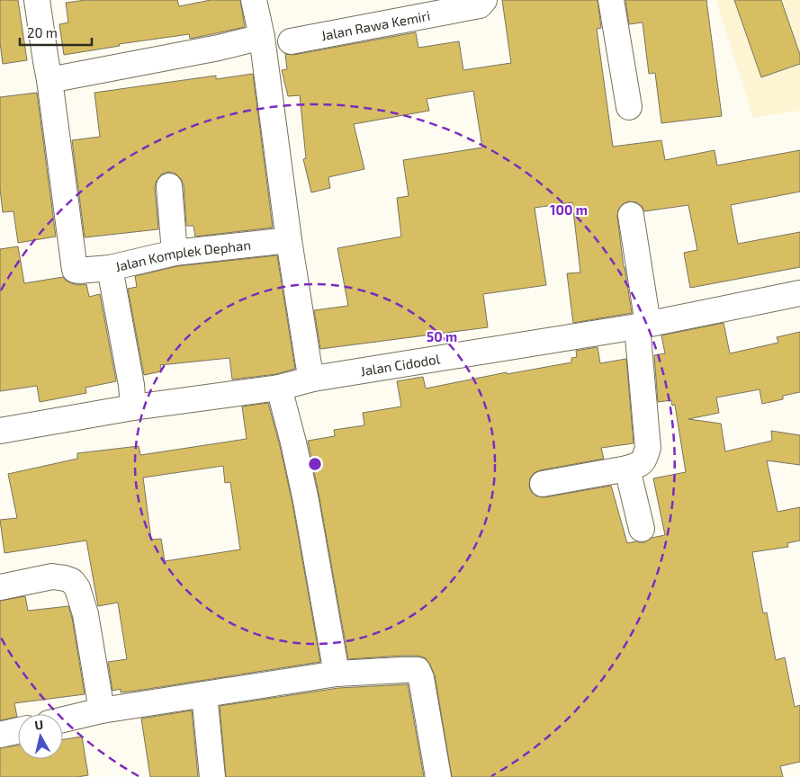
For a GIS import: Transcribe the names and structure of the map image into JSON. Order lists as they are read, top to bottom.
{
  "streets": {
    "street": ["Jalan Rawa Kemiri", "Jalan Komplek Dephan", "Jalan Cidodol"]
  },
  "crossings": [
    ["Jalan Komplek Dephan", "Jalan Cidodol"]
  ],
  "scale_bar": "20 m",
  "north": "top",
  "rings": ["100 m", "50 m"]
}
